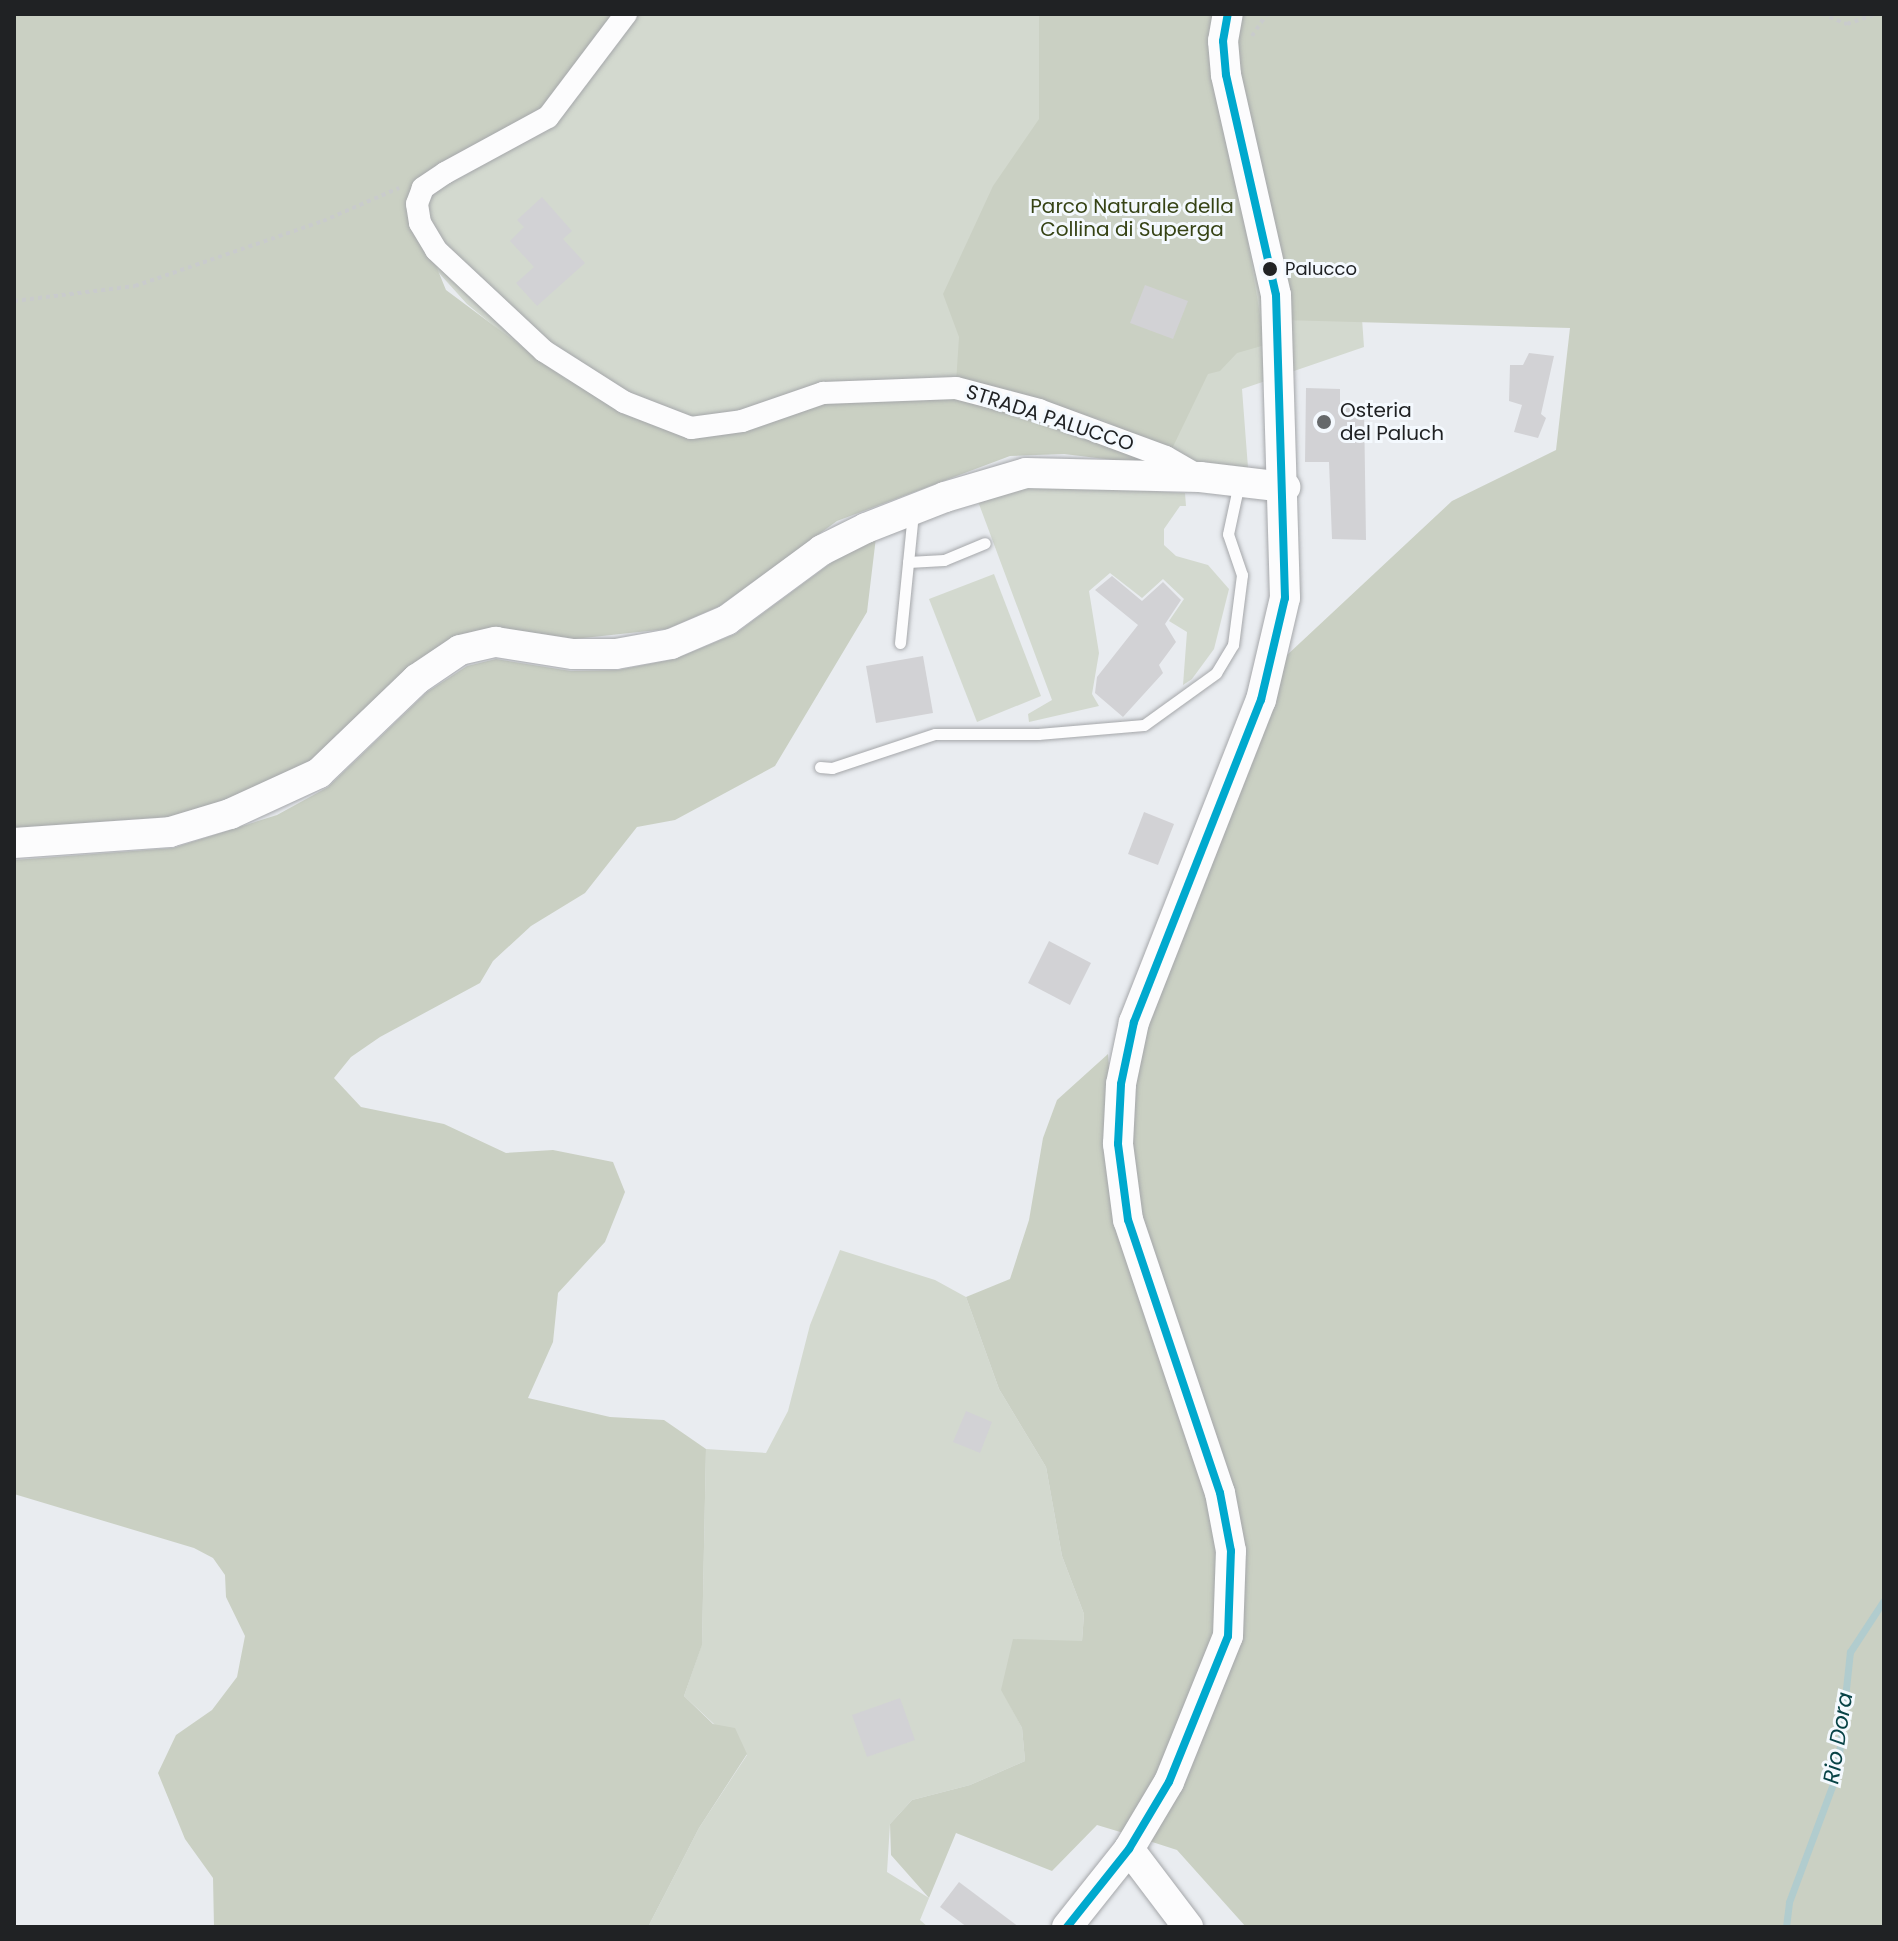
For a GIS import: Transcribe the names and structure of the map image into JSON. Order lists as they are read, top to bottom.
{
  "streets": {
    "street": ["STRADA PALUCCO"]
  },
  "water": ["Rio Dora"],
  "parks": ["Parco Naturale della Collina di Superga"],
  "places": ["Palucco", "Osteria del Paluch"]
}
